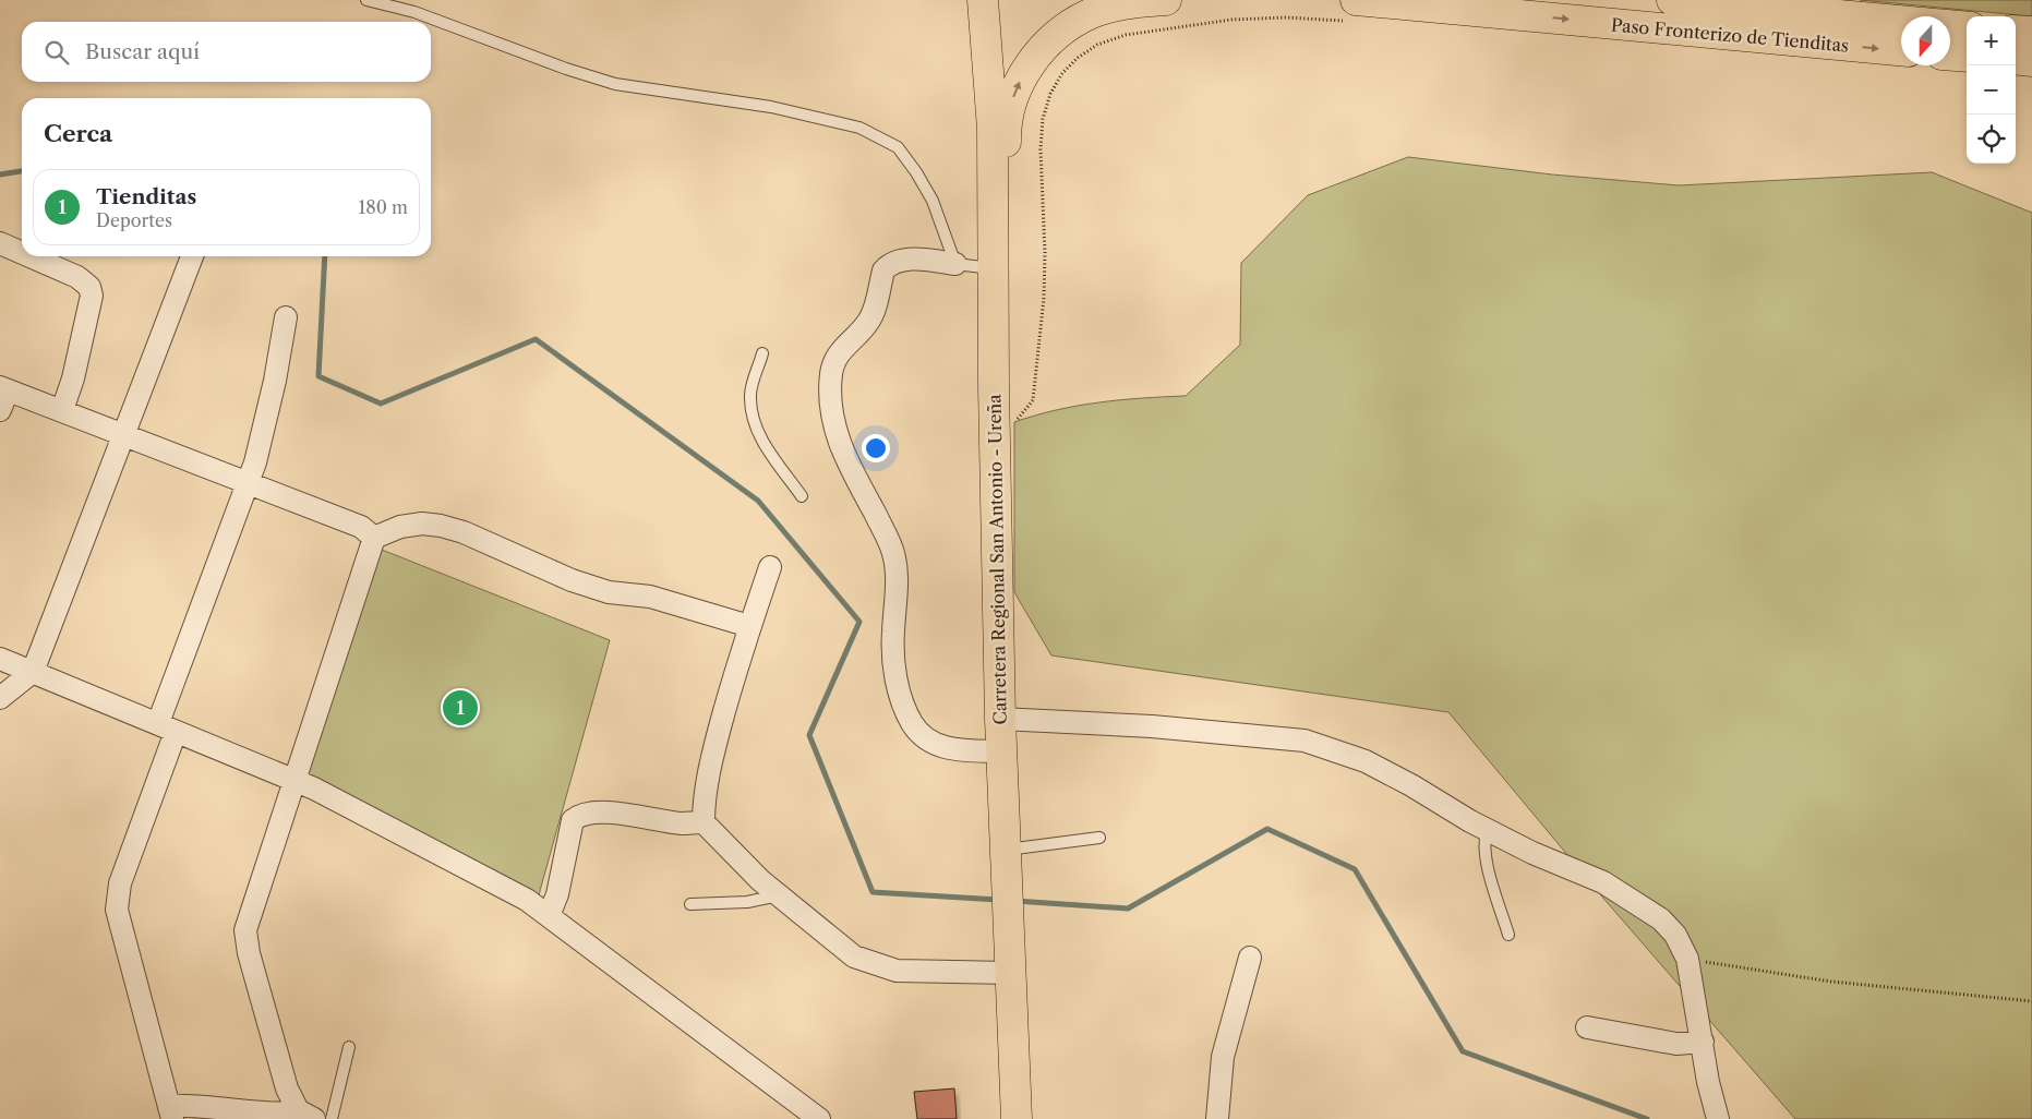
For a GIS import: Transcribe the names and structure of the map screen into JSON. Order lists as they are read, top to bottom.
{
  "streets": {
    "main road": ["Paso Fronterizo de Tienditas", "Carretera Regional San Antonio - Ureña"]
  },
  "north": "bottom",
  "page": {
    "map_buttons": ["+", "−"],
    "search": "Buscar aquí",
    "heading": "Cerca",
    "list": [
      {
        "mark": "1",
        "name": "Tienditas",
        "note": "Deportes",
        "value": "180 m"
      }
    ],
    "pins": "1"
  }
}
